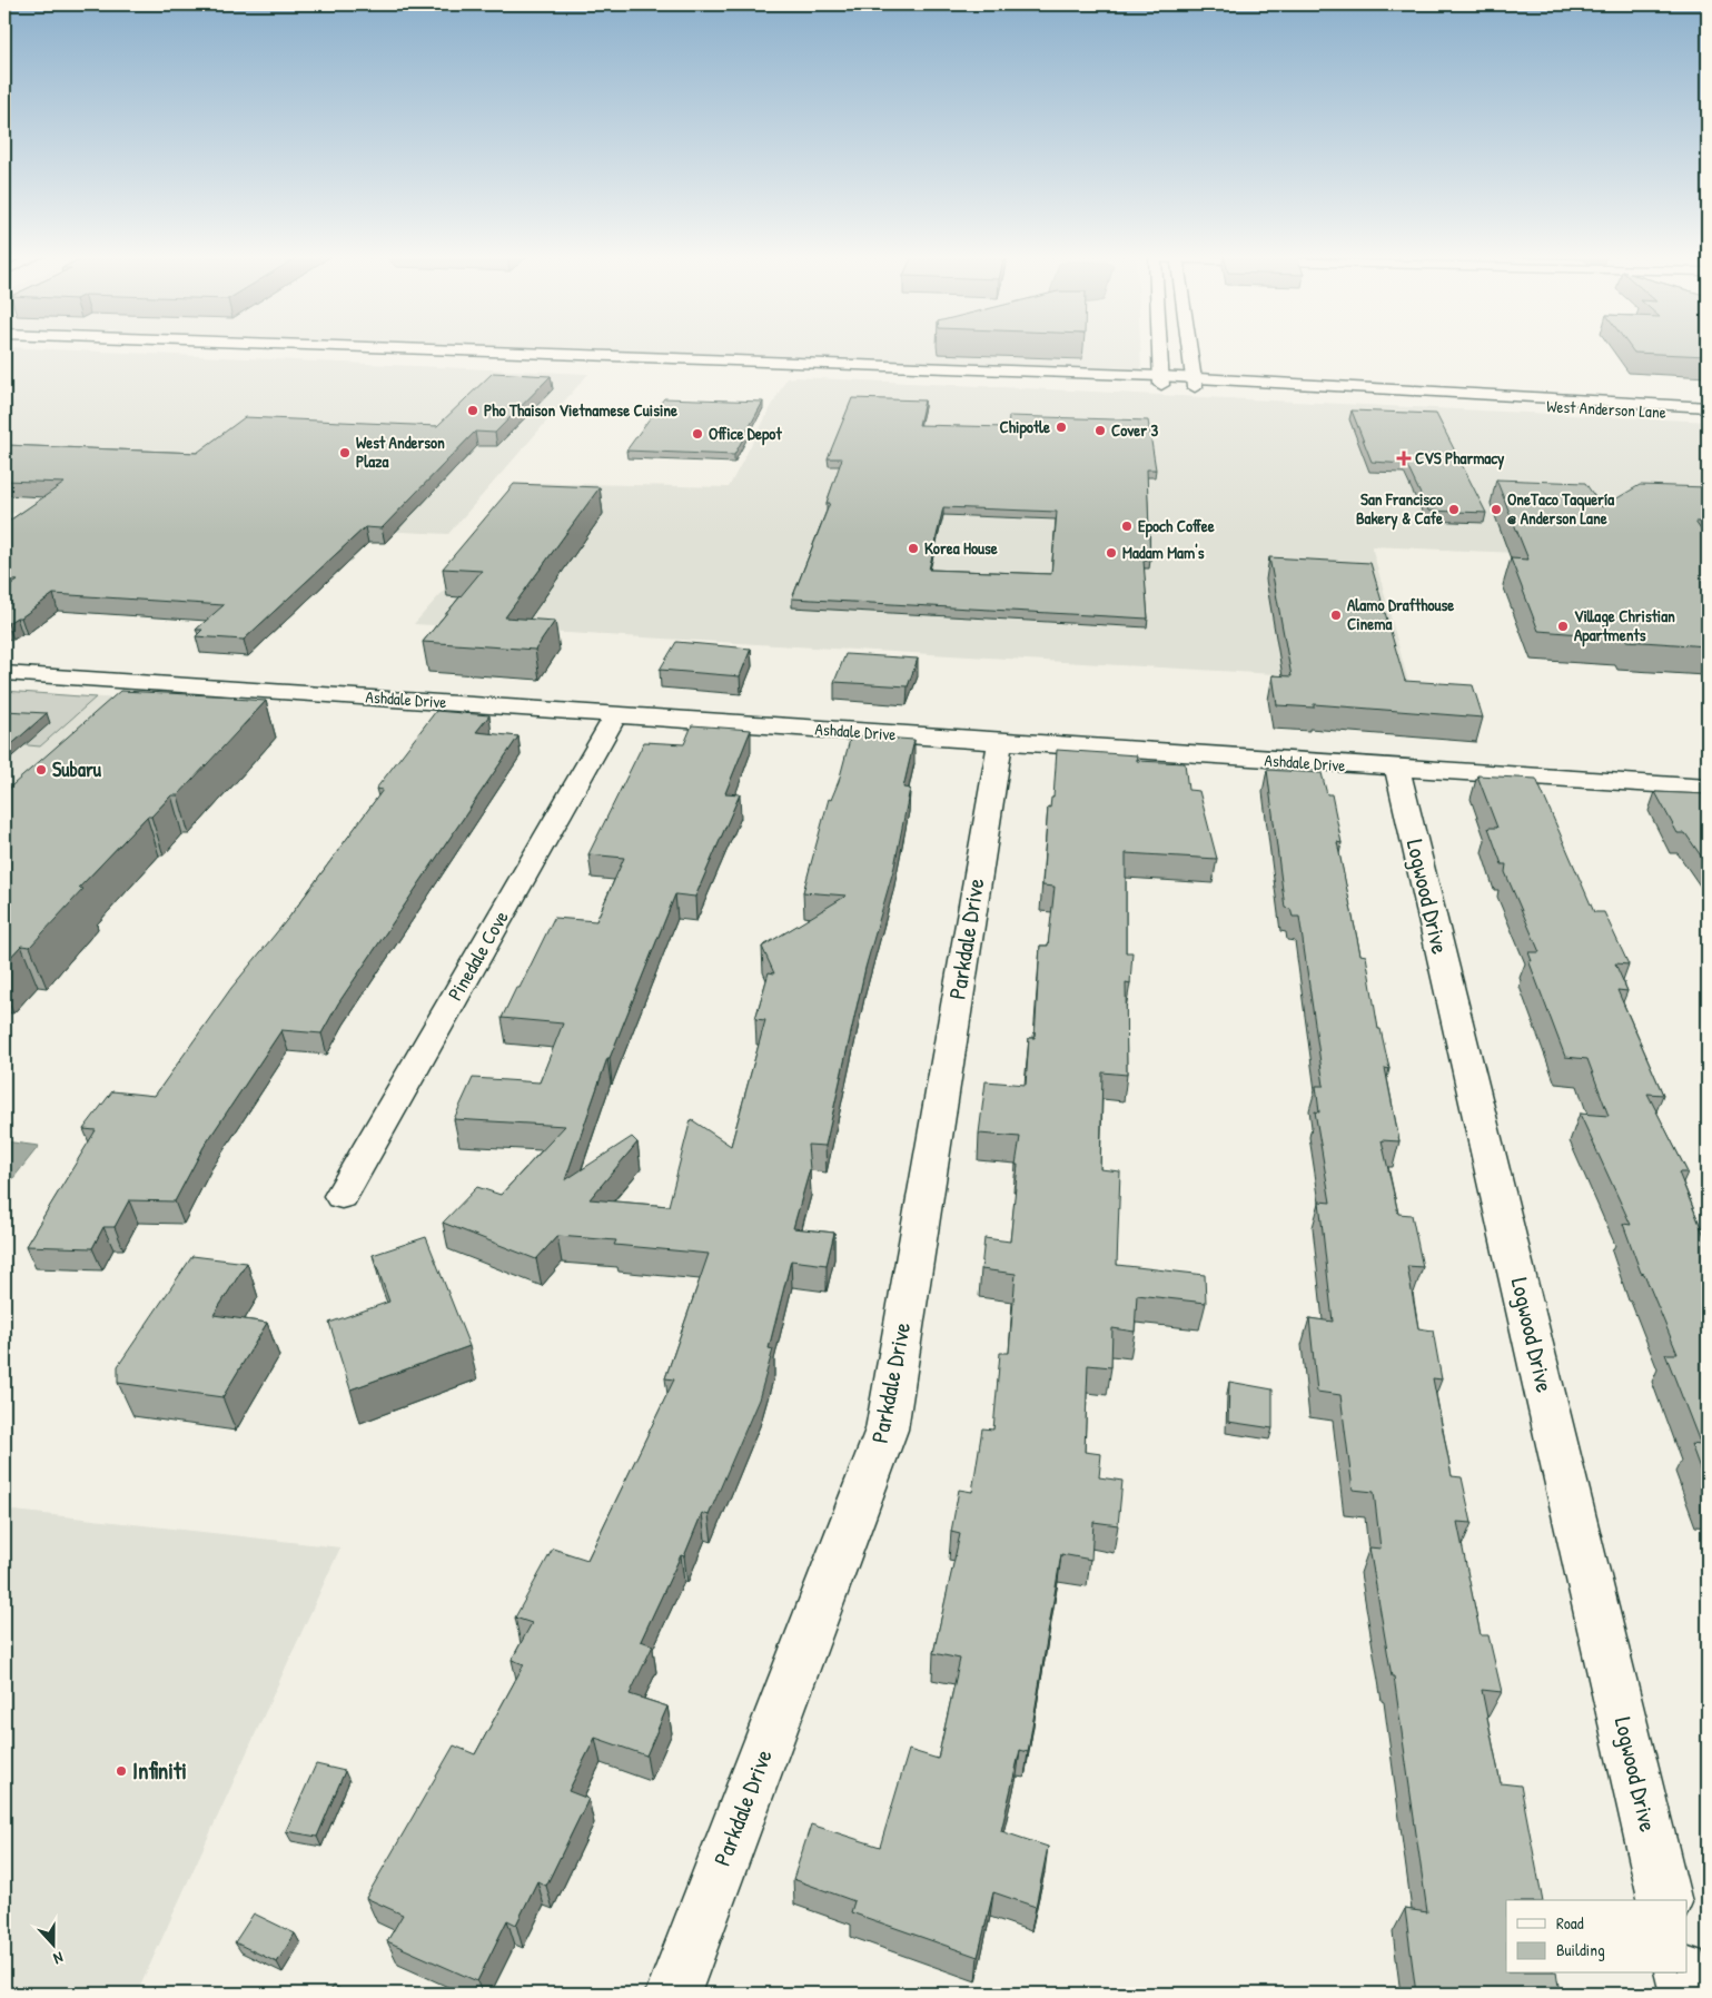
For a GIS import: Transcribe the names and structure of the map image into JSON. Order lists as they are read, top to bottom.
{
  "streets": {
    "street": [
      "West Anderson Lane",
      "Ashdale Drive",
      "Logwood Drive",
      "Parkdale Drive",
      "Pinedale Cove"
    ]
  },
  "crossings": [
    ["Ashdale Drive", "Logwood Drive"],
    ["Ashdale Drive", "Parkdale Drive"],
    ["Ashdale Drive", "Pinedale Cove"]
  ],
  "places": {
    "other": [
      "Pho Thaison Vietnamese Cuisine",
      "Chipotle",
      "Cover 3",
      "Office Depot",
      "West Anderson Plaza",
      "San Francisco Bakery & Cafe",
      "OneTaco Taquería @ Anderson Lane",
      "Epoch Coffee",
      "Korea House",
      "Madam Mam's",
      "Alamo Drafthouse Cinema",
      "Village Christian Apartments",
      "Subaru",
      "Infiniti"
    ],
    "health": ["CVS Pharmacy"]
  },
  "legend": ["Road", "Building"],
  "north": "bottom"
}
